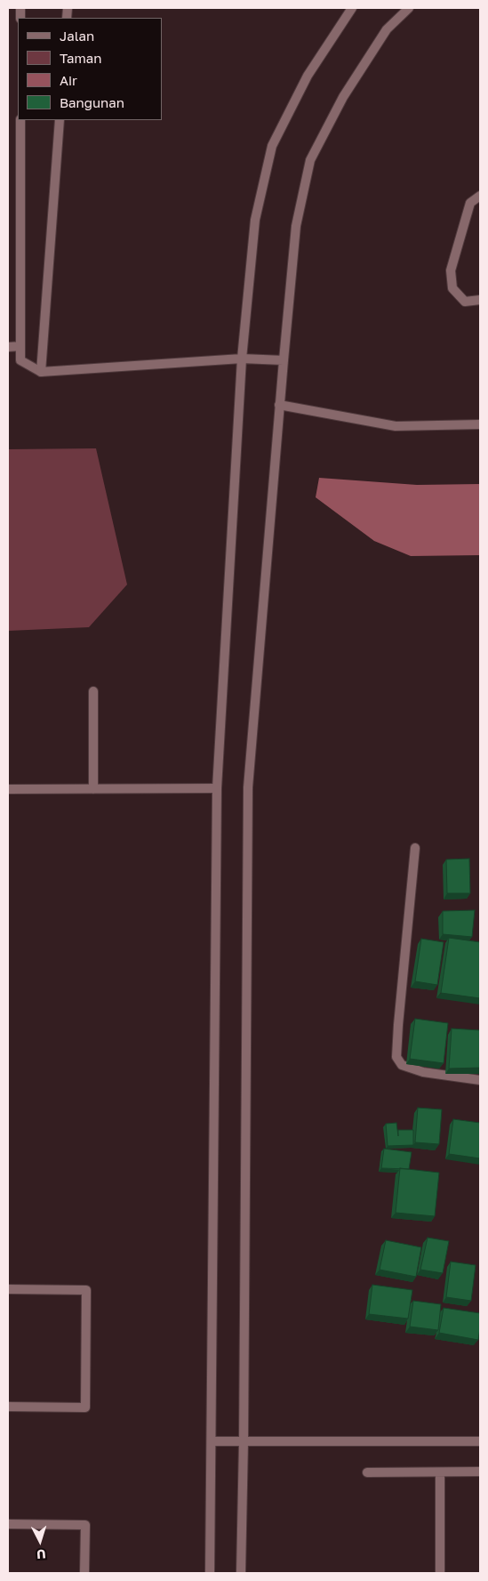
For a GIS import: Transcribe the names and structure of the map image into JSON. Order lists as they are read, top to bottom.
{
  "legend": [
    "Jalan",
    "Taman",
    "Air",
    "Bangunan"
  ],
  "north": "bottom"
}
